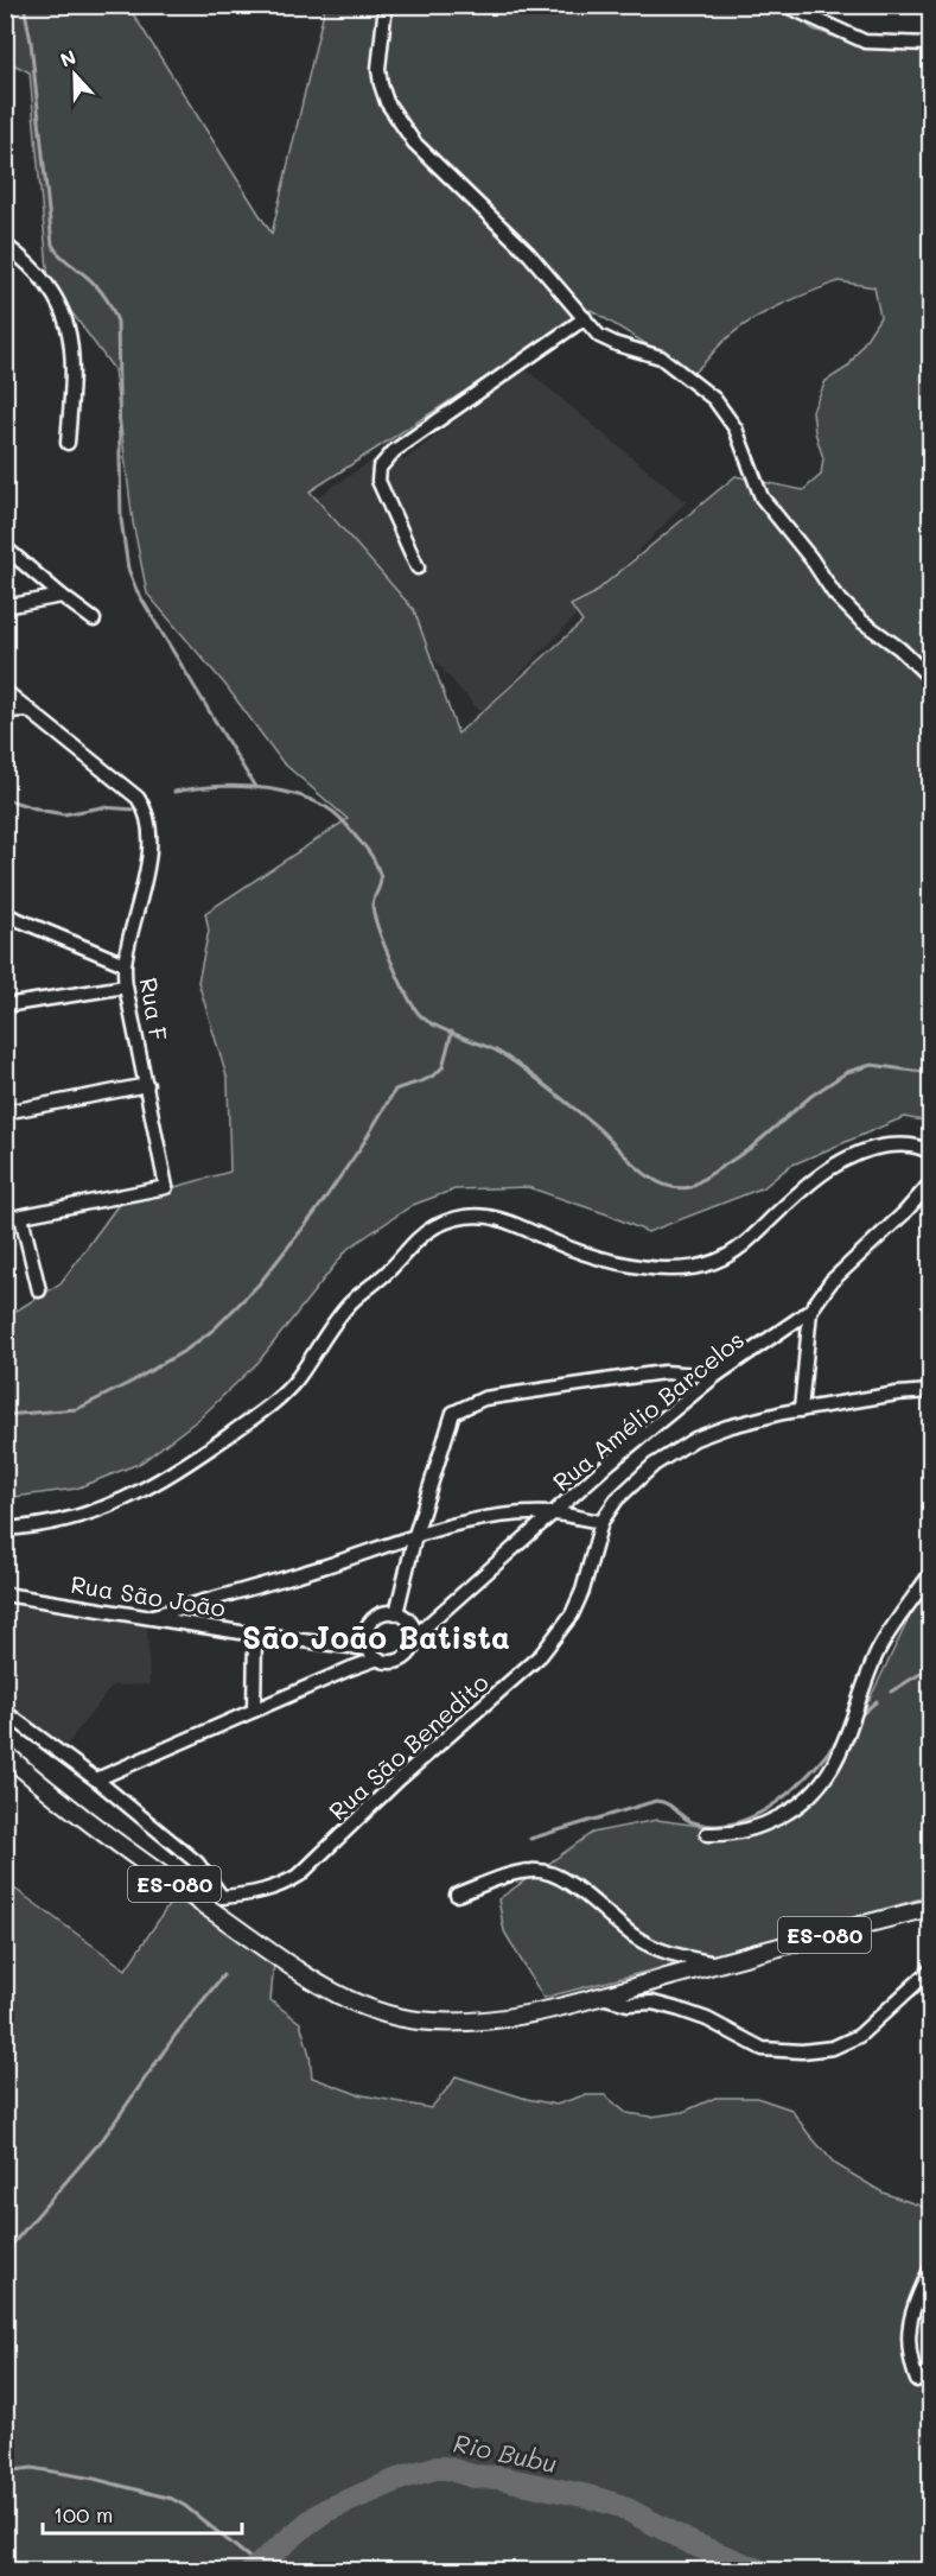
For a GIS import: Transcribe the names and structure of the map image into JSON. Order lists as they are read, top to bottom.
{
  "streets": {
    "main road": ["ES-080"],
    "street": [
      "Rua F",
      "Rua Amélio Barcelos",
      "Rua São João",
      "Rua São Benedito"
    ]
  },
  "crossings": [
    ["Rua Amélio Barcelos", "Rua São João"],
    ["Rua São Benedito", "ES-080"]
  ],
  "districts": ["São João Batista"],
  "water": ["Rio Bubu"],
  "scale_bar": "100 m",
  "north": "top"
}
